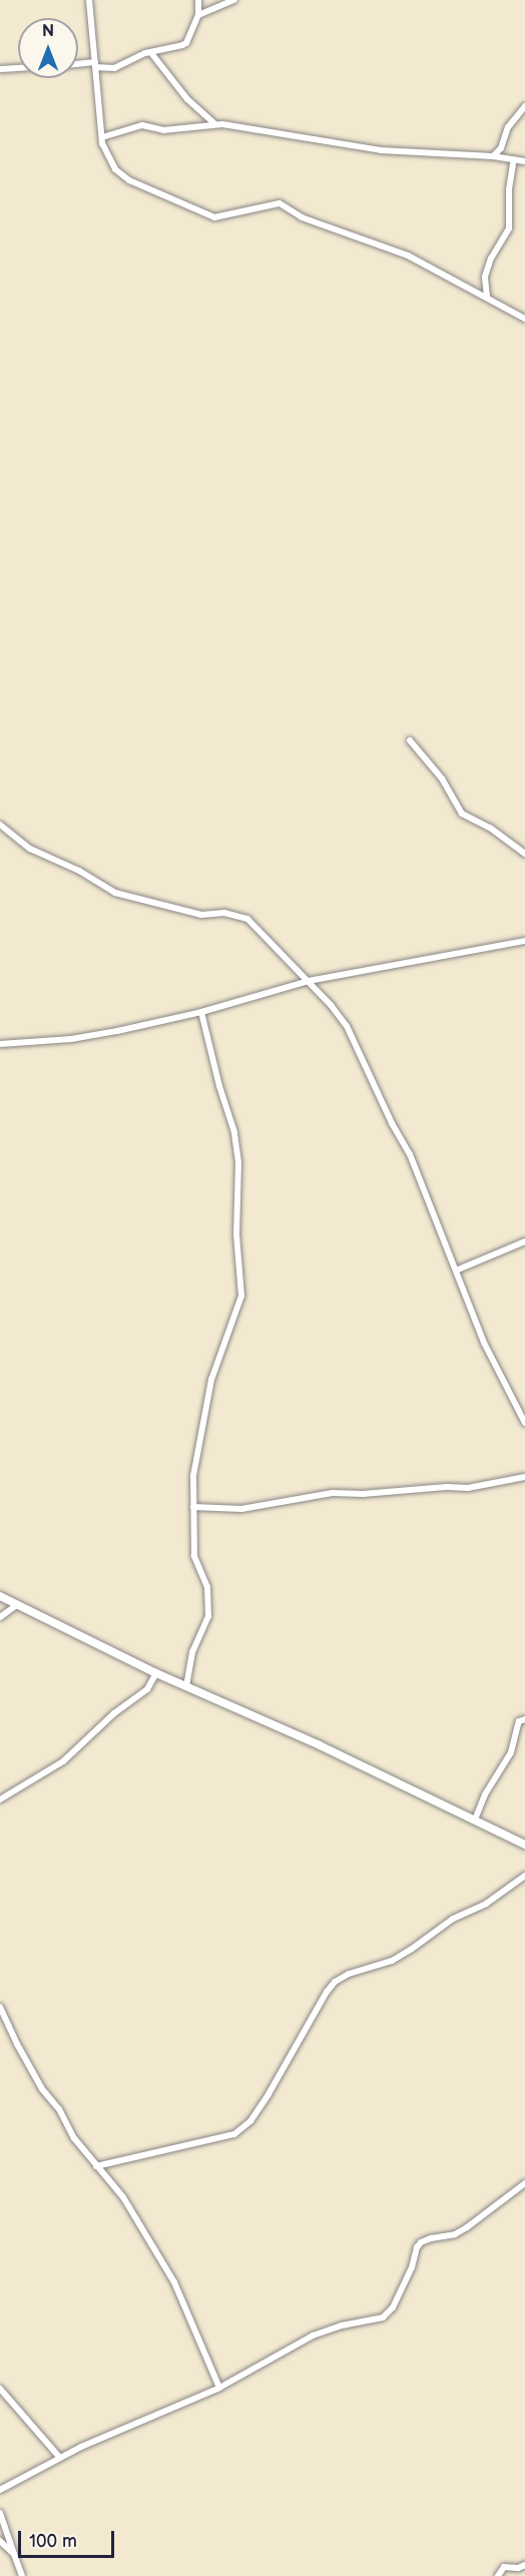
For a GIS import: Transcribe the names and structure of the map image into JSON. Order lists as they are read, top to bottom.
{
  "scale_bar": "100 m",
  "north": "top"
}
